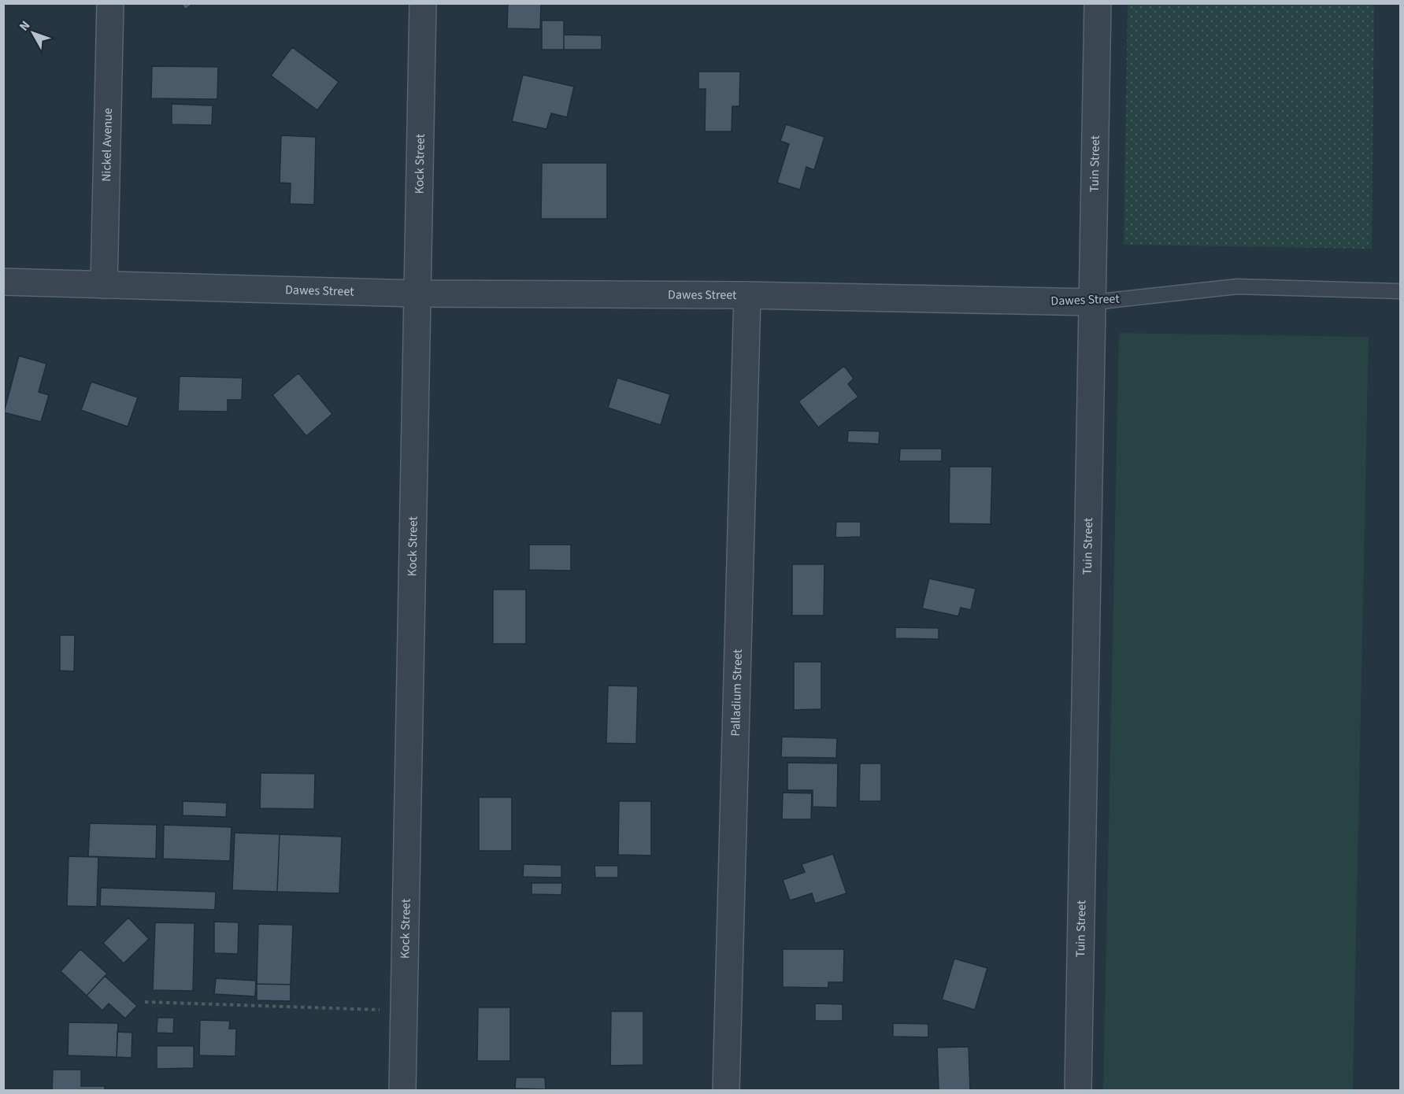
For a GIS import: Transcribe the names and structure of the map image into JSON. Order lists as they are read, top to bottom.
{
  "streets": {
    "street": [
      "Nickel Avenue",
      "Kock Street",
      "Tuin Street",
      "Dawes Street",
      "Palladium Street"
    ]
  },
  "crossings": [
    ["Nickel Avenue", "Dawes Street"],
    ["Kock Street", "Dawes Street"],
    ["Tuin Street", "Dawes Street"],
    ["Dawes Street", "Palladium Street"]
  ],
  "north": "top left"
}
